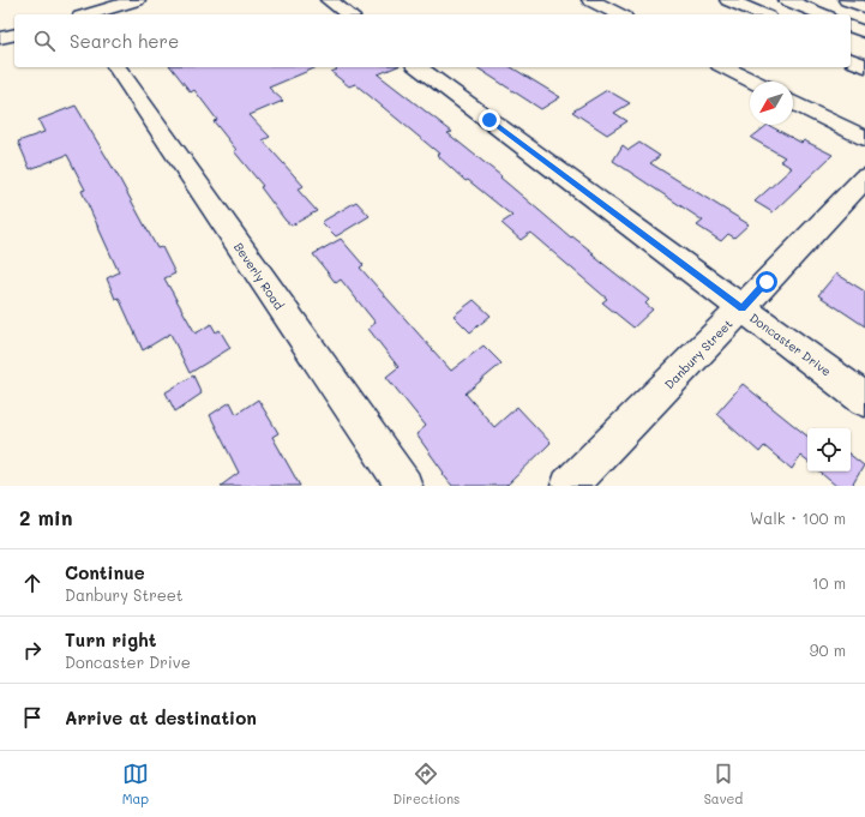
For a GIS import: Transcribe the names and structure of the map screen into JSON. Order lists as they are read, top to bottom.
{
  "streets": {
    "main road": ["Beverly Road", "Doncaster Drive", "Danbury Street"]
  },
  "crossings": [
    ["Doncaster Drive", "Danbury Street"]
  ],
  "north": "bottom left",
  "page": {
    "search": "Search here",
    "heading": ["2 min", "Walk · 100 m"],
    "list": [
      ["Continue", "Danbury Street", "10 m"],
      ["Turn right", "Doncaster Drive", "90 m"],
      "Arrive at destination"
    ],
    "nav": ["Map", "Directions", "Saved"]
  }
}
